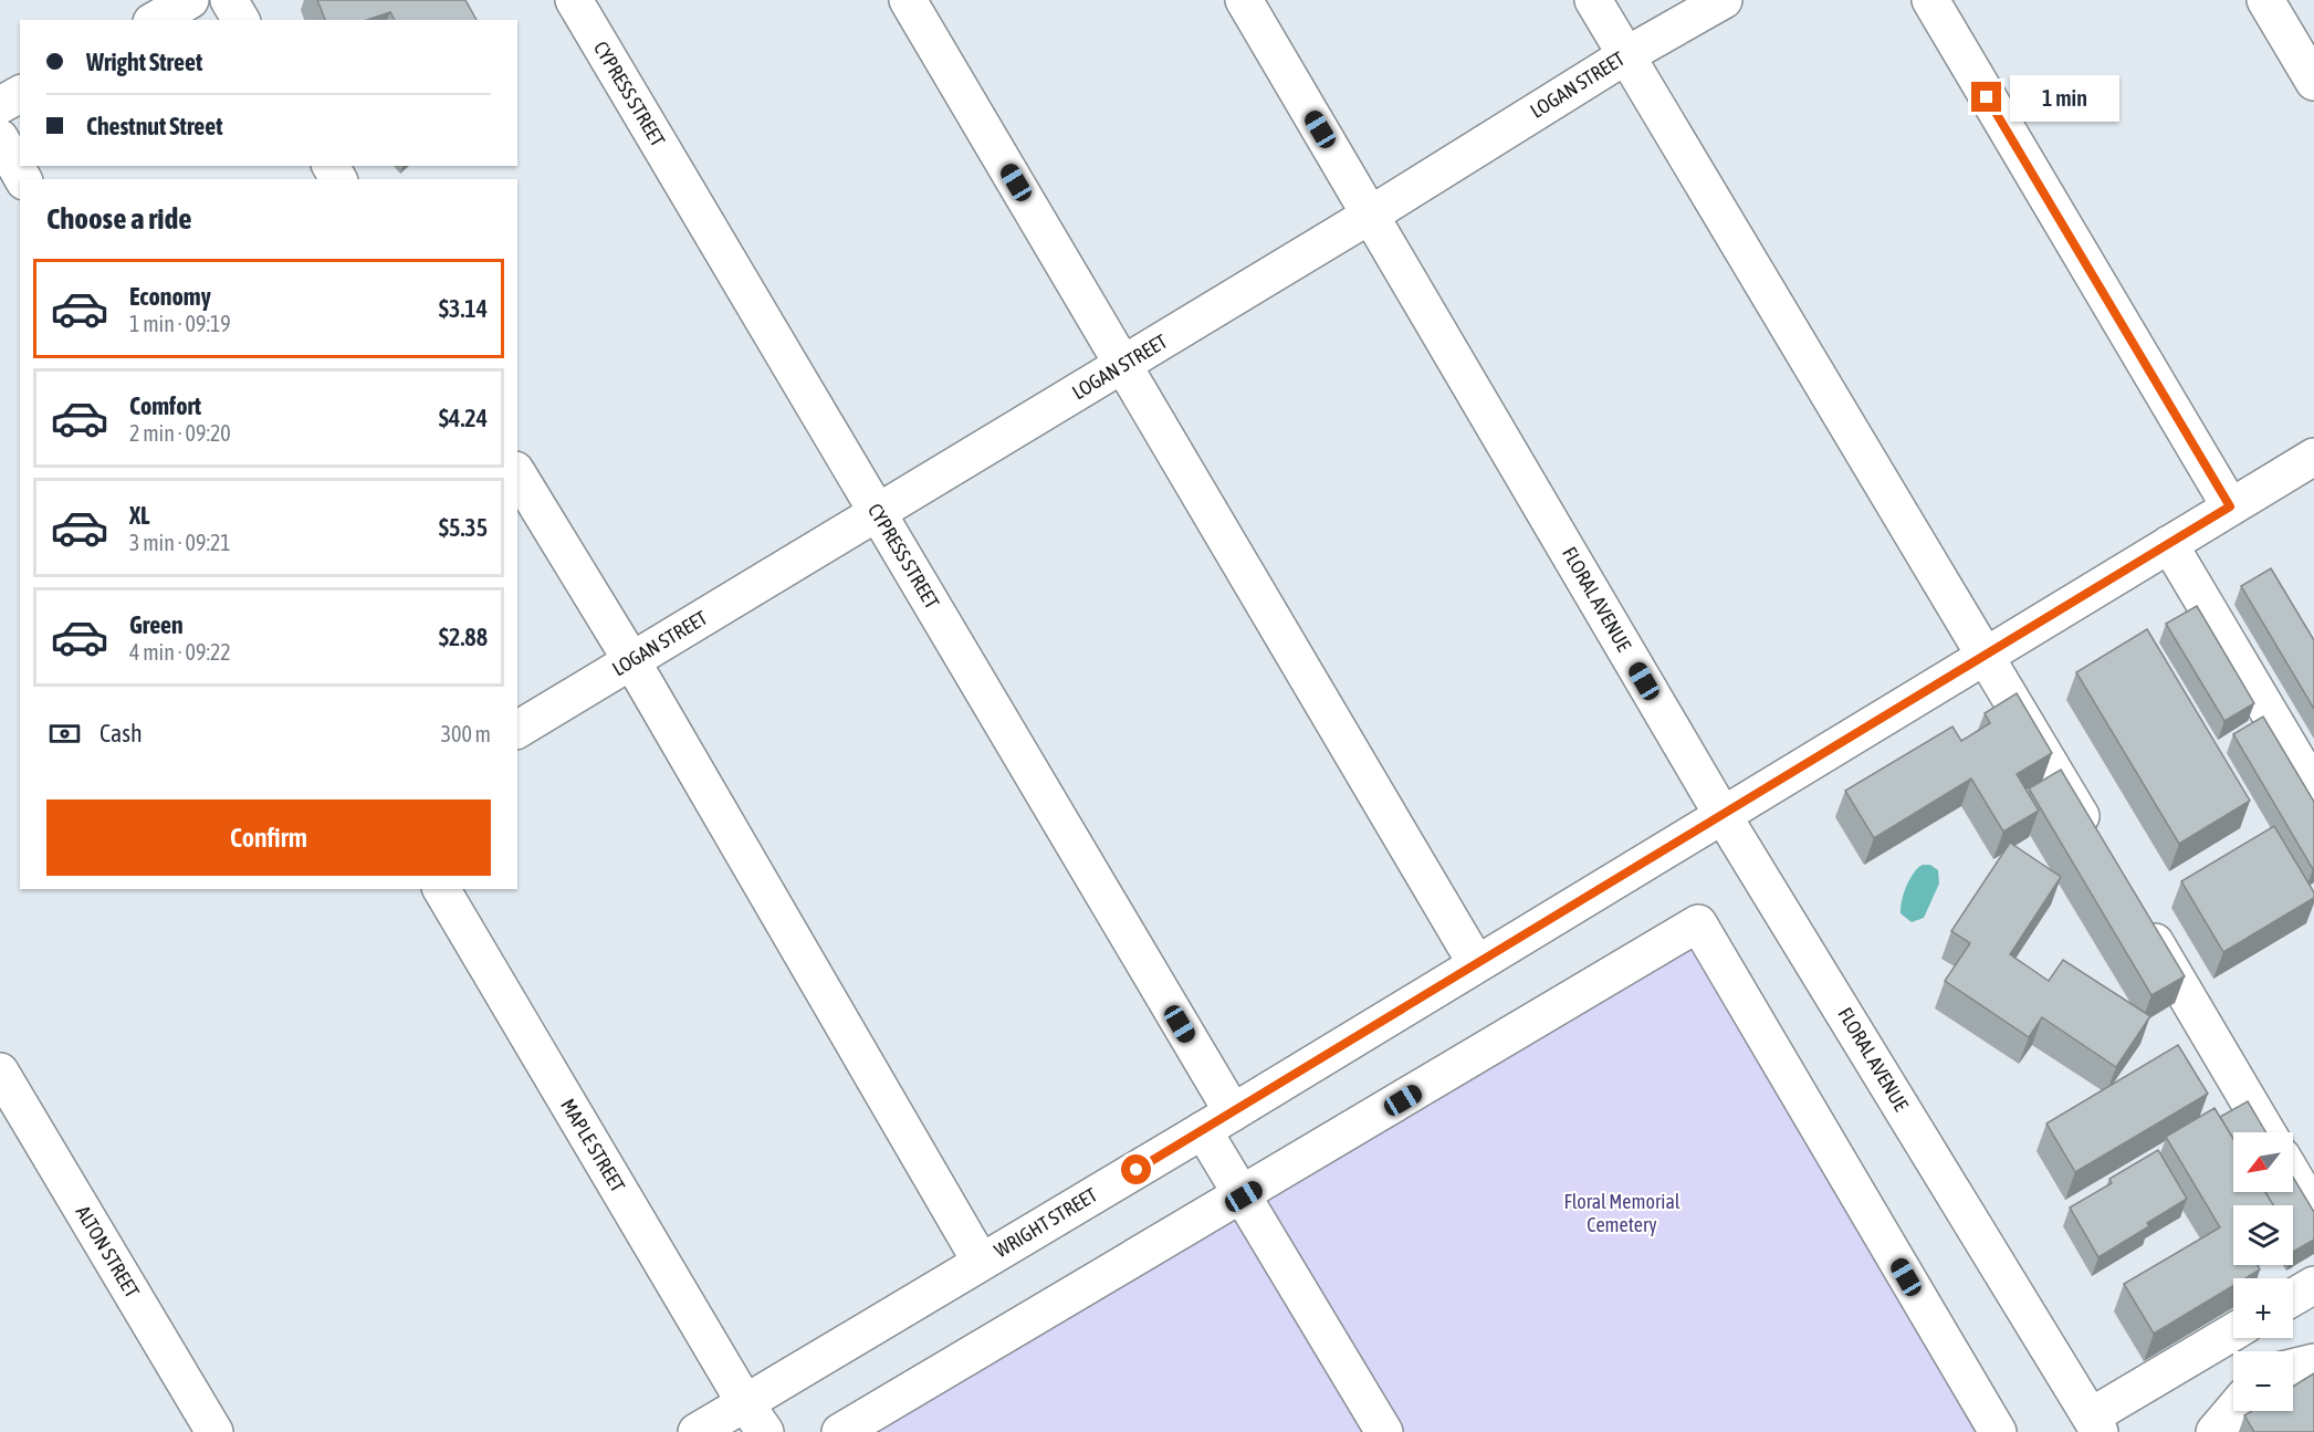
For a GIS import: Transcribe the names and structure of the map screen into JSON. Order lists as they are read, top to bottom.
{
  "streets": {
    "street": [
      "LOGAN STREET",
      "CYPRESS STREET",
      "FLORAL AVENUE",
      "MAPLE STREET",
      "WRIGHT STREET",
      "ALTON STREET"
    ]
  },
  "crossings": [
    ["LOGAN STREET", "CYPRESS STREET"],
    ["LOGAN STREET", "FLORAL AVENUE"],
    ["CYPRESS STREET", "WRIGHT STREET"],
    ["FLORAL AVENUE", "WRIGHT STREET"],
    ["MAPLE STREET", "WRIGHT STREET"]
  ],
  "parks": ["Floral Memorial Cemetery"],
  "north": "bottom left",
  "page": {
    "banner": ["Wright Street", "Chestnut Street"],
    "bubble": "1 min",
    "heading": "Choose a ride",
    "list": [
      {
        "name": "Economy",
        "note": "1 min · 09:19",
        "value": "$3.14"
      },
      {
        "name": "Comfort",
        "note": "2 min · 09:20",
        "value": "$4.24"
      },
      {
        "name": "XL",
        "note": "3 min · 09:21",
        "value": "$5.35"
      },
      {
        "name": "Green",
        "note": "4 min · 09:22",
        "value": "$2.88"
      }
    ],
    "pay": ["Cash", "300 m"],
    "buttons": "Confirm",
    "map_buttons": ["+", "−"]
  }
}
